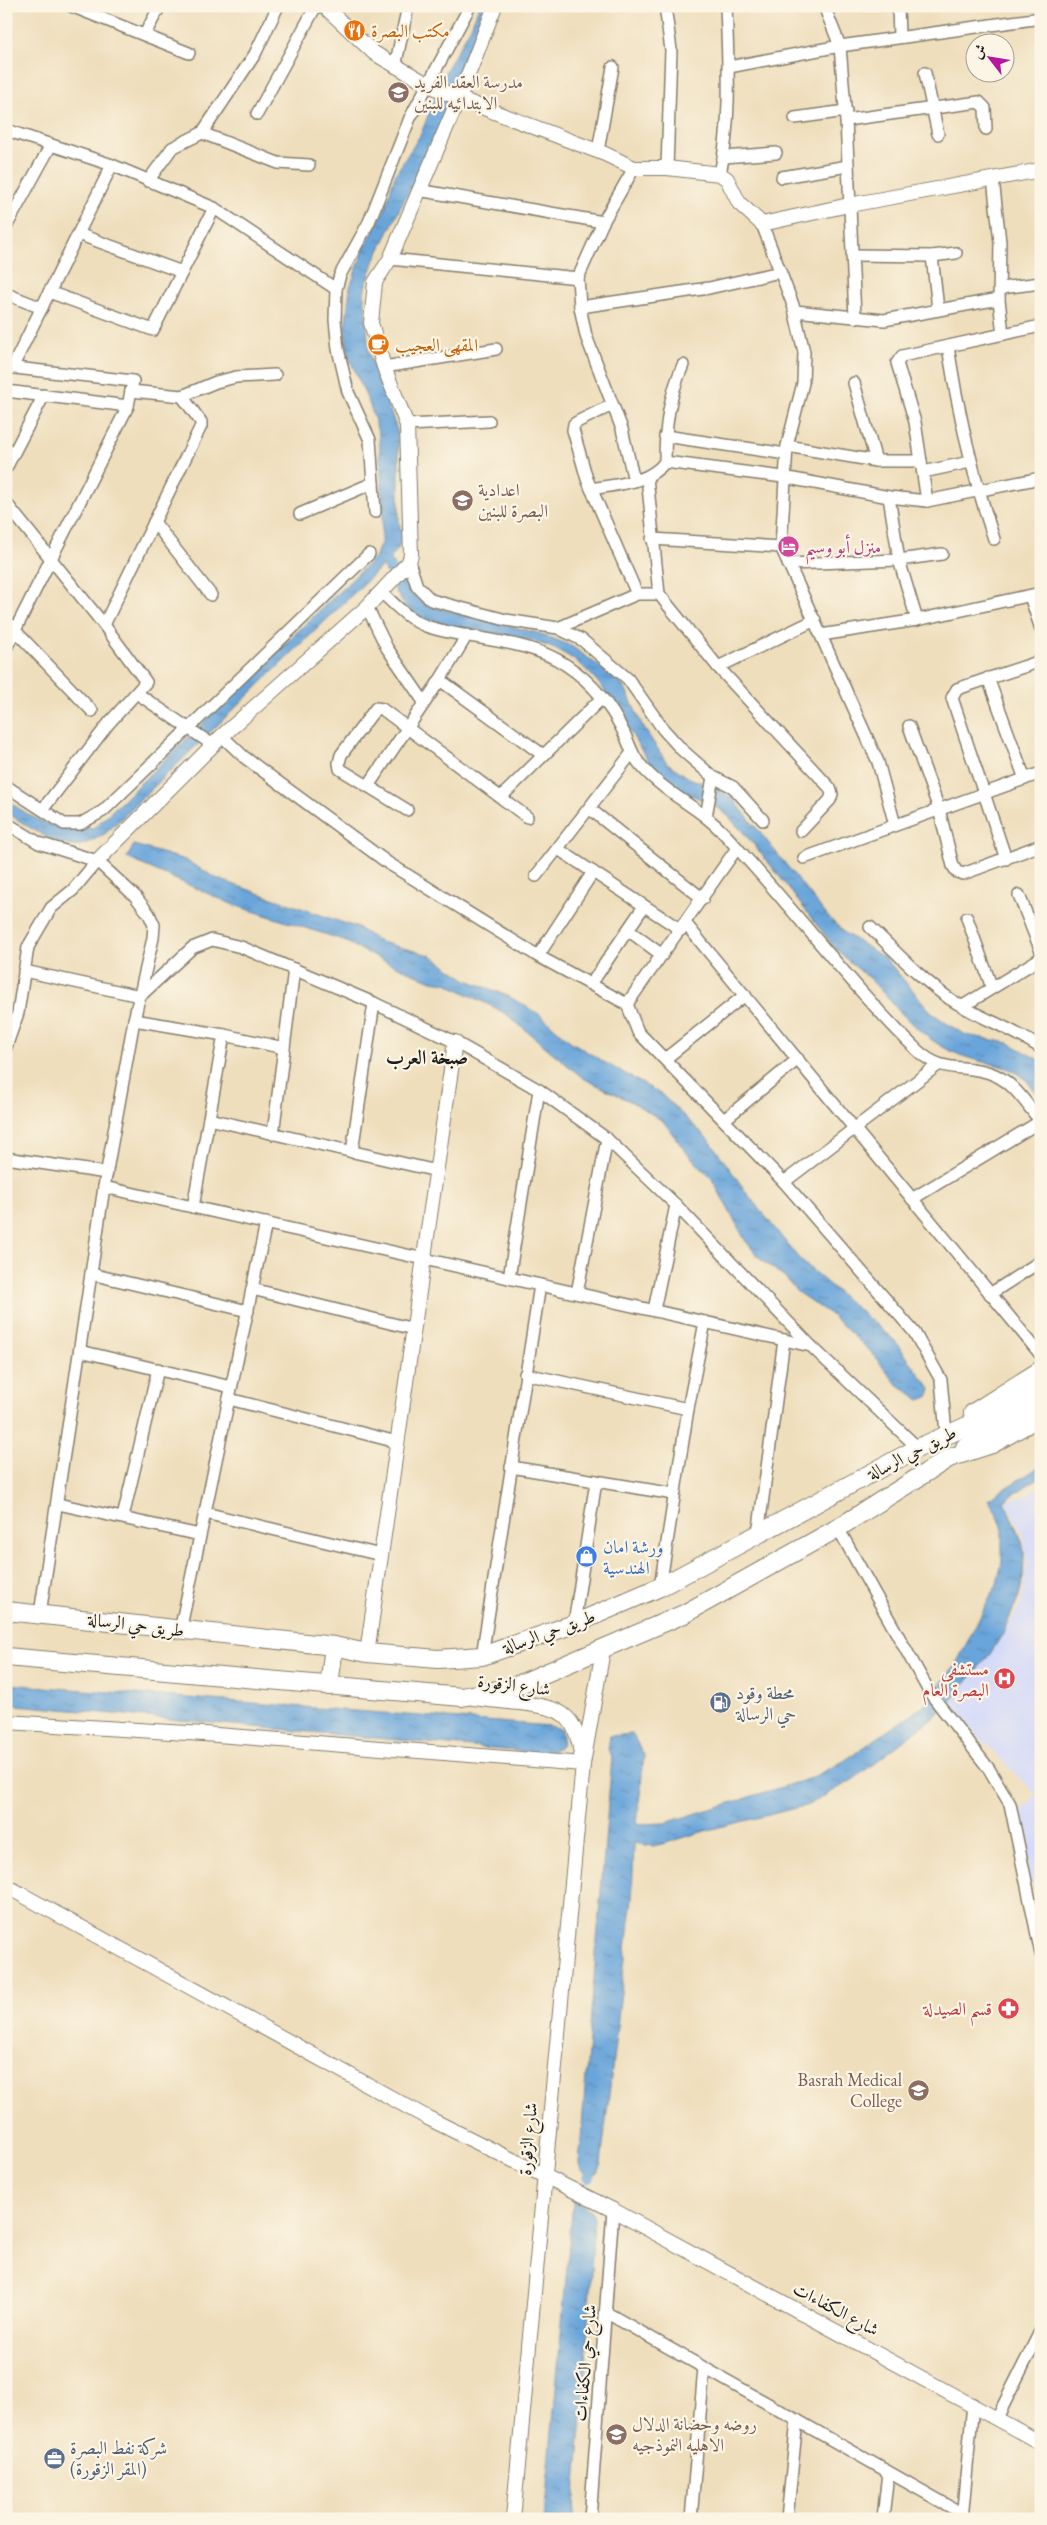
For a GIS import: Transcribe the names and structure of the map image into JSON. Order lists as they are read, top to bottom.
{
  "streets": {
    "main road": ["طريق حي الرسالة"],
    "street": ["شارع الزقورة", "شارع الكفاءات", "شارع حي الكفاءات"]
  },
  "crossings": [
    ["طريق حي الرسالة", "شارع الزقورة"],
    ["شارع الزقورة", "شارع الكفاءات"],
    ["شارع الكفاءات", "شارع حي الكفاءات"]
  ],
  "districts": ["صبخة العرب"],
  "places": {
    "restaurant": ["مكتب البصرة"],
    "school or university": [
      "مدرسة العقد الفريد الابتدائيه للبنين",
      "اعدادية البصرة للبنين",
      "Basrah Medical College",
      "روضه وحضانة الدلال الاهليه النموذجيه"
    ],
    "cafe": ["المقهى العجيب"],
    "hotel": ["منزل أبو وسيم"],
    "shop": ["ورشة امان الهندسية"],
    "hospital": ["مستشفى البصرة العام"],
    "fuel station": ["محطة وقود حي الرسالة"],
    "pharmacy": ["قسم الصيدلة"],
    "office": ["شركة نفط البصرة (المقر الزقورة)"]
  },
  "north": "top left"
}
